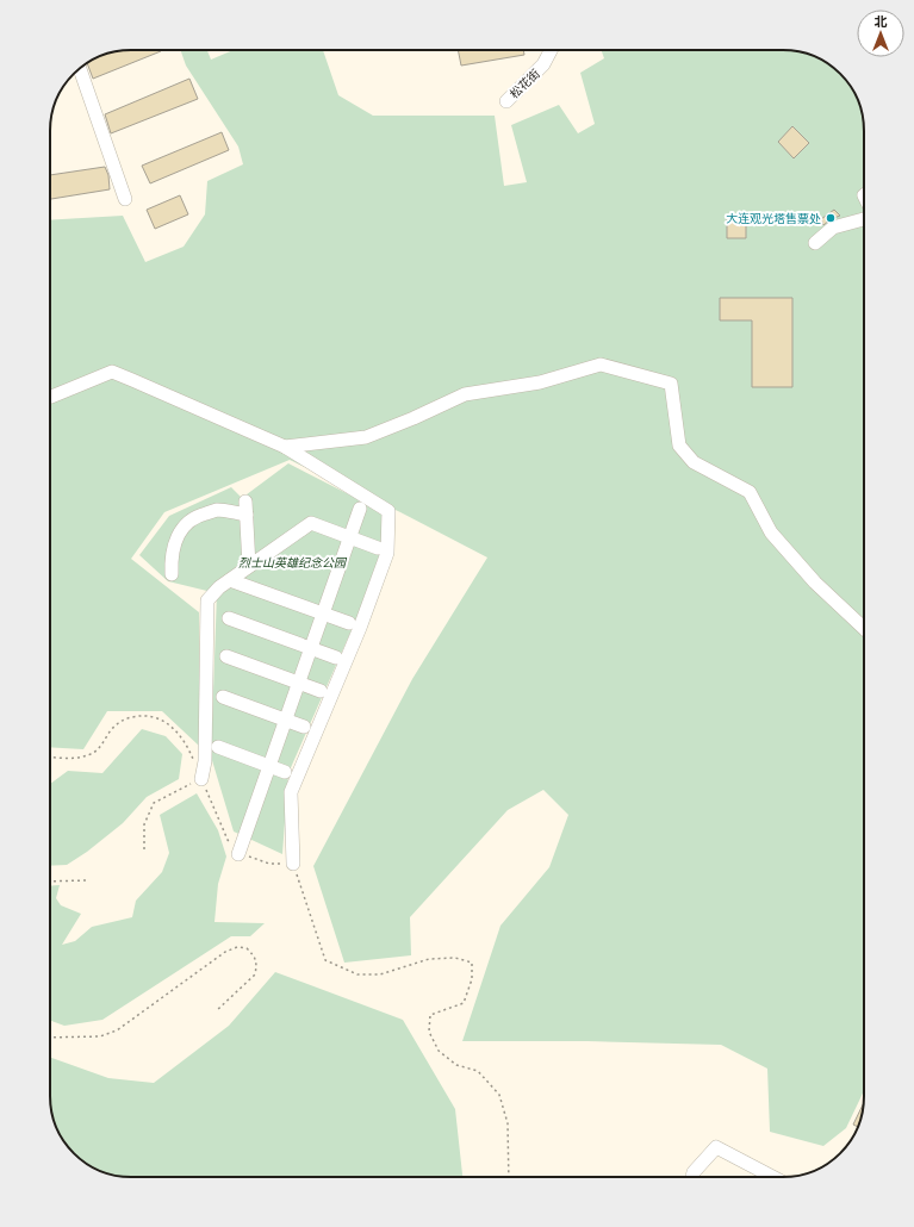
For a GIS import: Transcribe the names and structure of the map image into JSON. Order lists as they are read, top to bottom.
{
  "streets": {
    "street": ["松花街"]
  },
  "parks": ["烈士山英雄纪念公园"],
  "places": ["大连观光塔售票处"],
  "north": "top"
}
